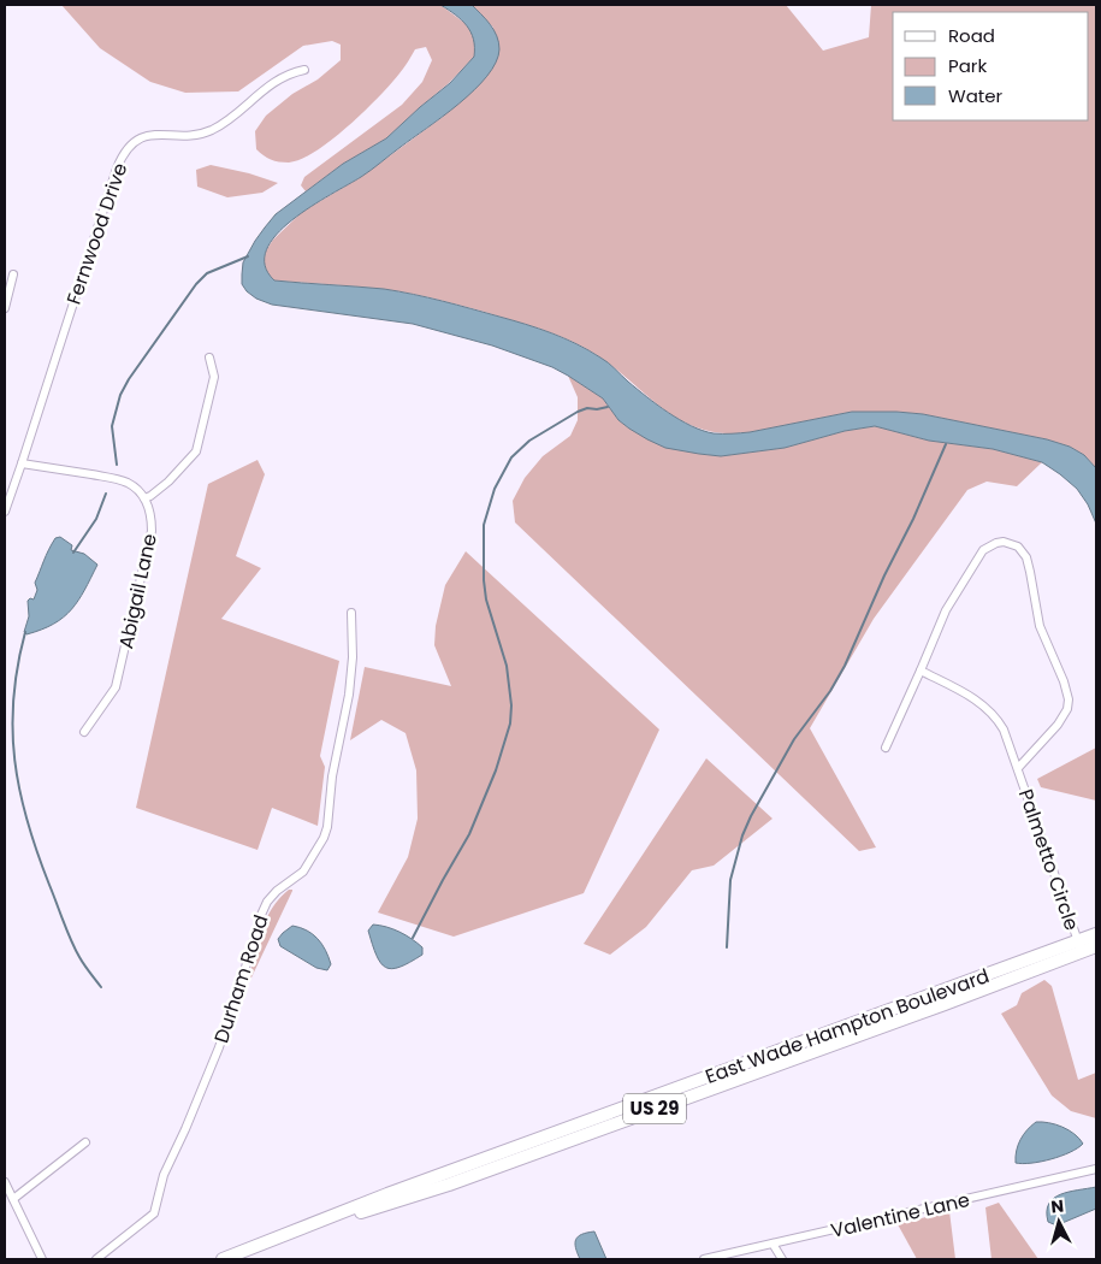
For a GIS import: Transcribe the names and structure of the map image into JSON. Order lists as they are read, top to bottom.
{
  "streets": {
    "main road": ["East Wade Hampton Boulevard", "US 29"],
    "street": [
      "Fernwood Drive",
      "Abigail Lane",
      "Palmetto Circle",
      "Durham Road",
      "Valentine Lane"
    ]
  },
  "crossings": [
    ["Palmetto Circle", "East Wade Hampton Boulevard"]
  ],
  "legend": ["Road", "Park", "Water"],
  "north": "top"
}
